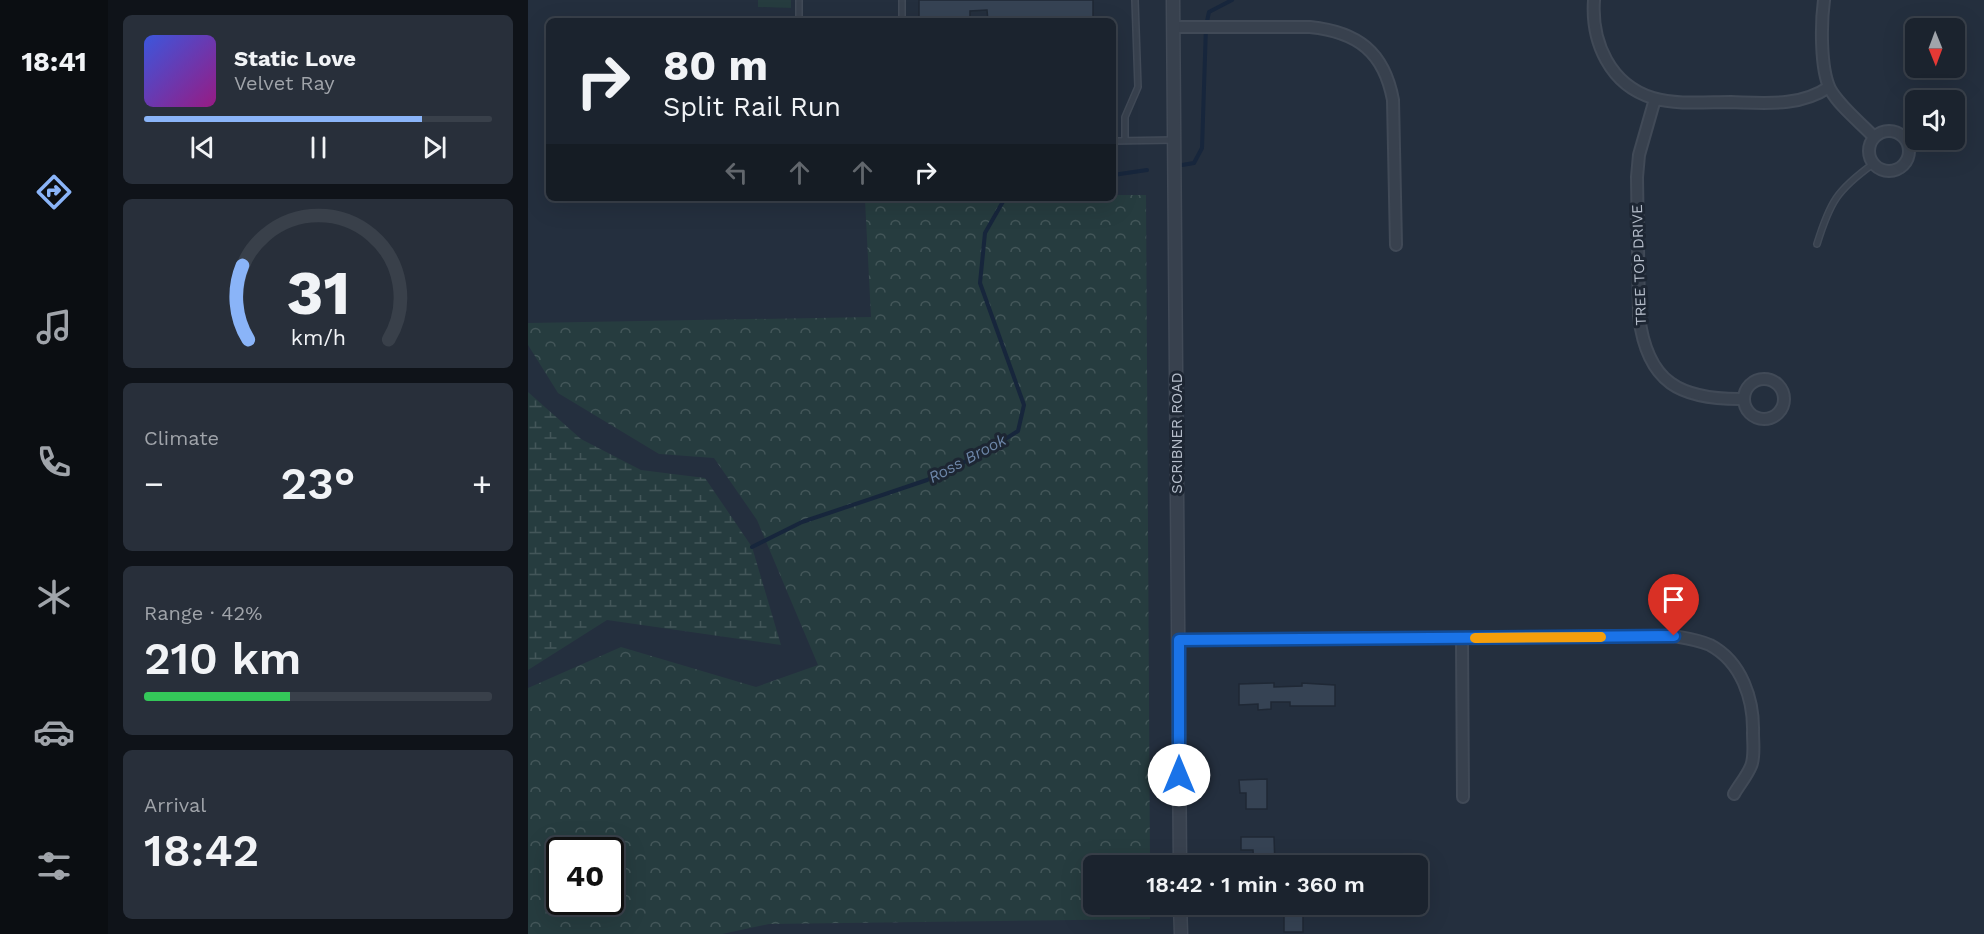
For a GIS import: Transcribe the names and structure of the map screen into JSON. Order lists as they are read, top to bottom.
{
  "streets": {
    "street": ["TREE TOP DRIVE", "SCRIBNER ROAD"]
  },
  "water": ["Ross Brook"],
  "north": "bottom",
  "page": {
    "tabs": "18:41",
    "turn": ["80 m", "Split Rail Run"],
    "song": ["Static Love", "Velvet Ray"],
    "tile": [
      "Climate",
      ["Range · 42%", "210 km"],
      ["Arrival", "18:42"]
    ],
    "heat": ["−", "23°", "+"],
    "limit": "40",
    "trip": "18:42 · 1 min · 360 m",
    "gauge": ["31", "km/h"]
  }
}
